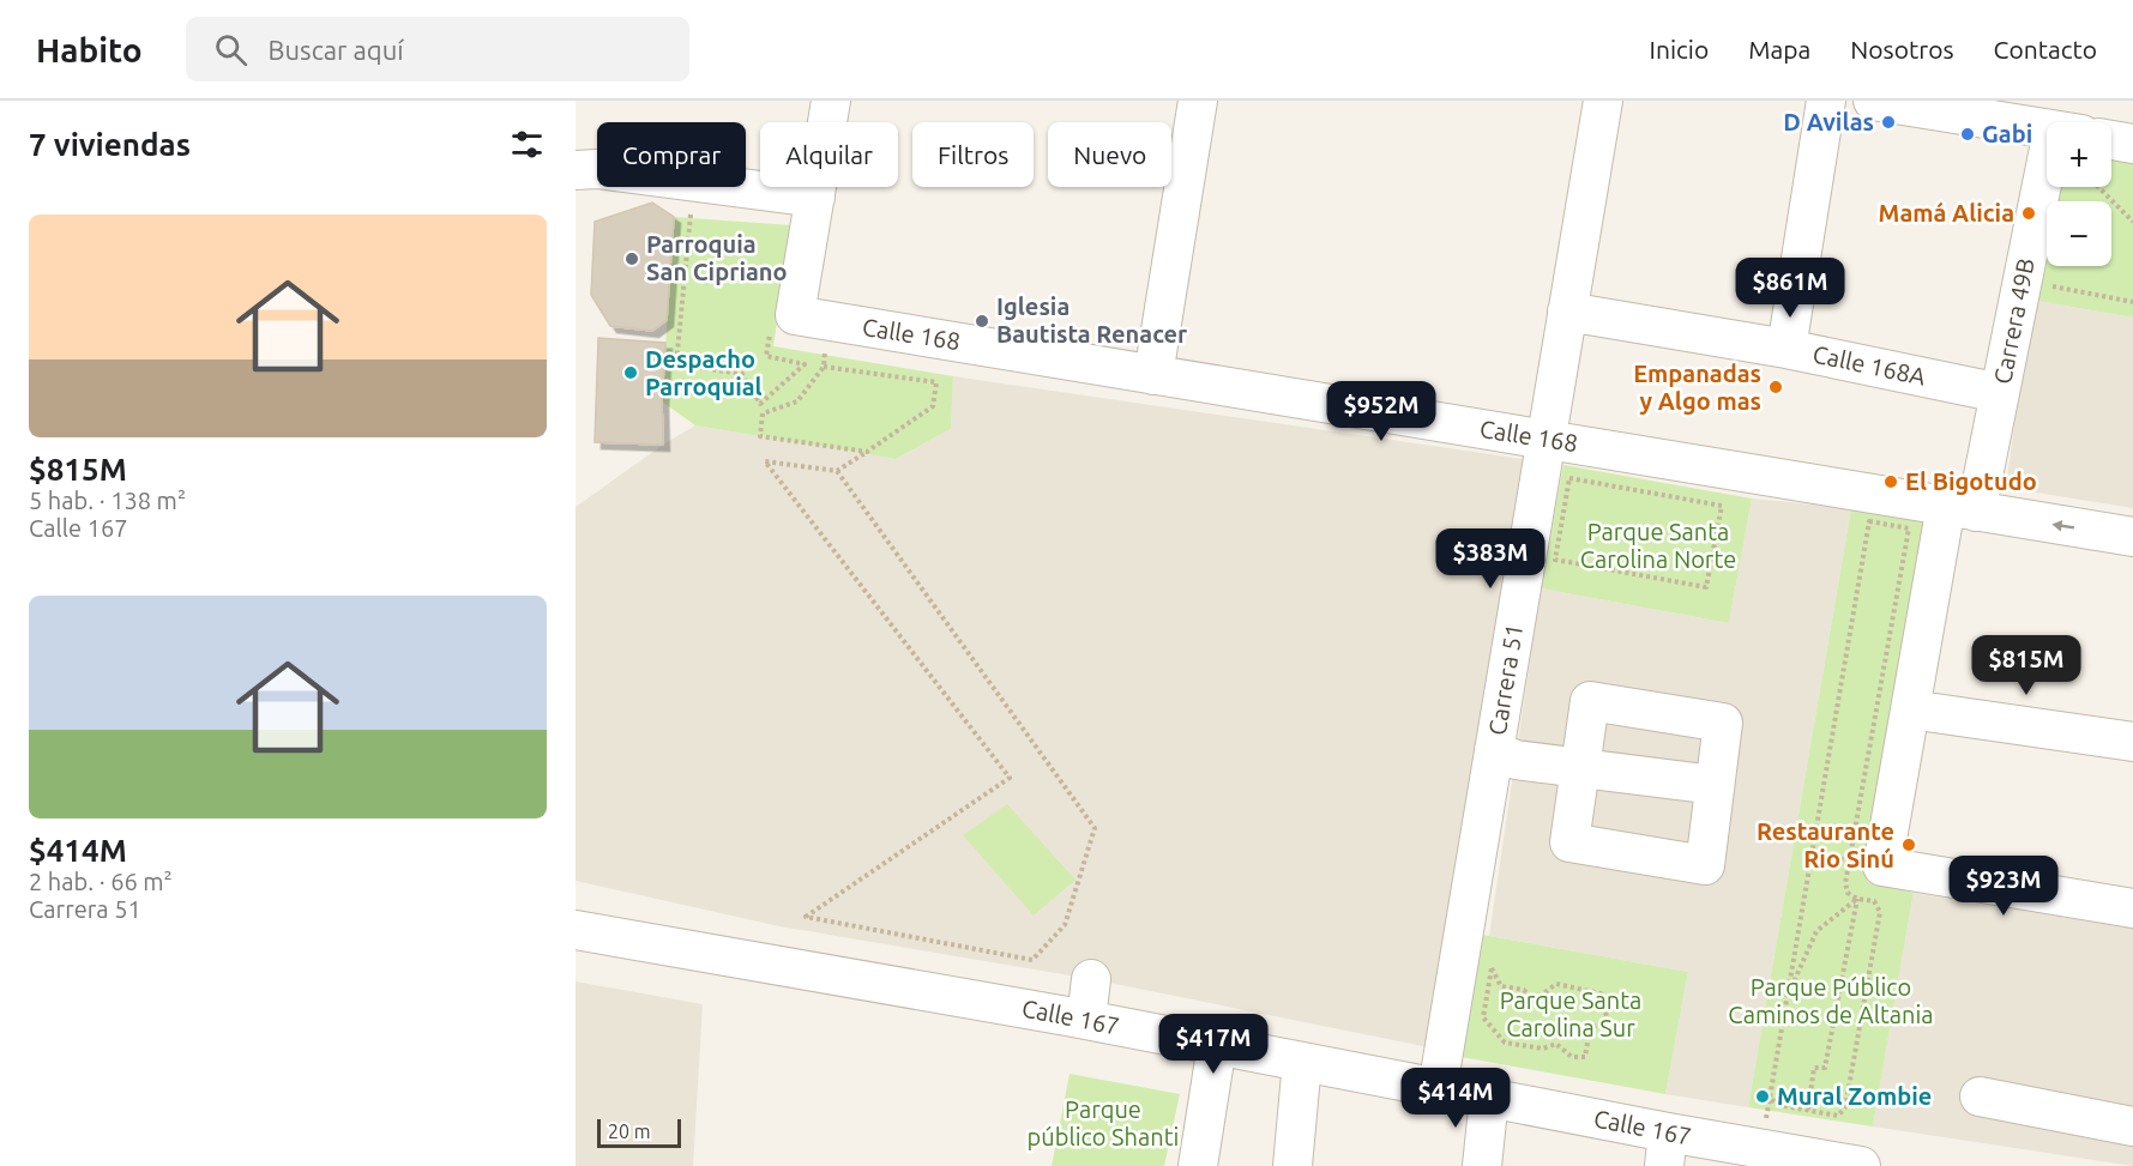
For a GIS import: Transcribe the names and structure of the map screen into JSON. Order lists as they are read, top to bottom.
{
  "streets": {
    "street": [
      "Carrera 49B",
      "Calle 168",
      "Calle 168A",
      "Carrera 51",
      "Calle 167"
    ]
  },
  "crossings": [
    ["Carrera 49B", "Calle 168"],
    ["Carrera 49B", "Calle 168A"],
    ["Calle 168", "Carrera 51"],
    ["Calle 168A", "Carrera 51"],
    ["Carrera 51", "Calle 167"]
  ],
  "parks": [
    "Parque Santa Carolina Norte",
    "Parque Público Caminos de Altania",
    "Parque Santa Carolina Sur",
    "Parque público Shanti"
  ],
  "places": [
    "D Avilas",
    "Gabi",
    "Mamá Alicia",
    "Parroquia San Cipriano",
    "Iglesia Bautista Renacer",
    "Despacho Parroquial",
    "Empanadas y Algo mas",
    "El Bigotudo",
    "Restaurante Rio Sinú",
    "Mural Zombie"
  ],
  "scale_bar": "20 m",
  "page": {
    "header": "Habito",
    "search": "Buscar aquí",
    "nav": [
      "Inicio",
      "Mapa",
      "Nosotros",
      "Contacto"
    ],
    "heading": "7 viviendas",
    "map_buttons": ["+", "−"],
    "chip": [
      "Comprar",
      "Alquilar",
      "Filtros",
      "Nuevo"
    ],
    "list": [
      {
        "name": "$815M",
        "note": "5 hab. · 138 m² · Calle 167"
      },
      {
        "name": "$414M",
        "note": "2 hab. · 66 m² · Carrera 51"
      }
    ],
    "price": [
      "$861M",
      "$952M",
      "$383M",
      "$815M",
      "$923M",
      "$417M",
      "$414M"
    ],
    "scale": "20 m"
  }
}
